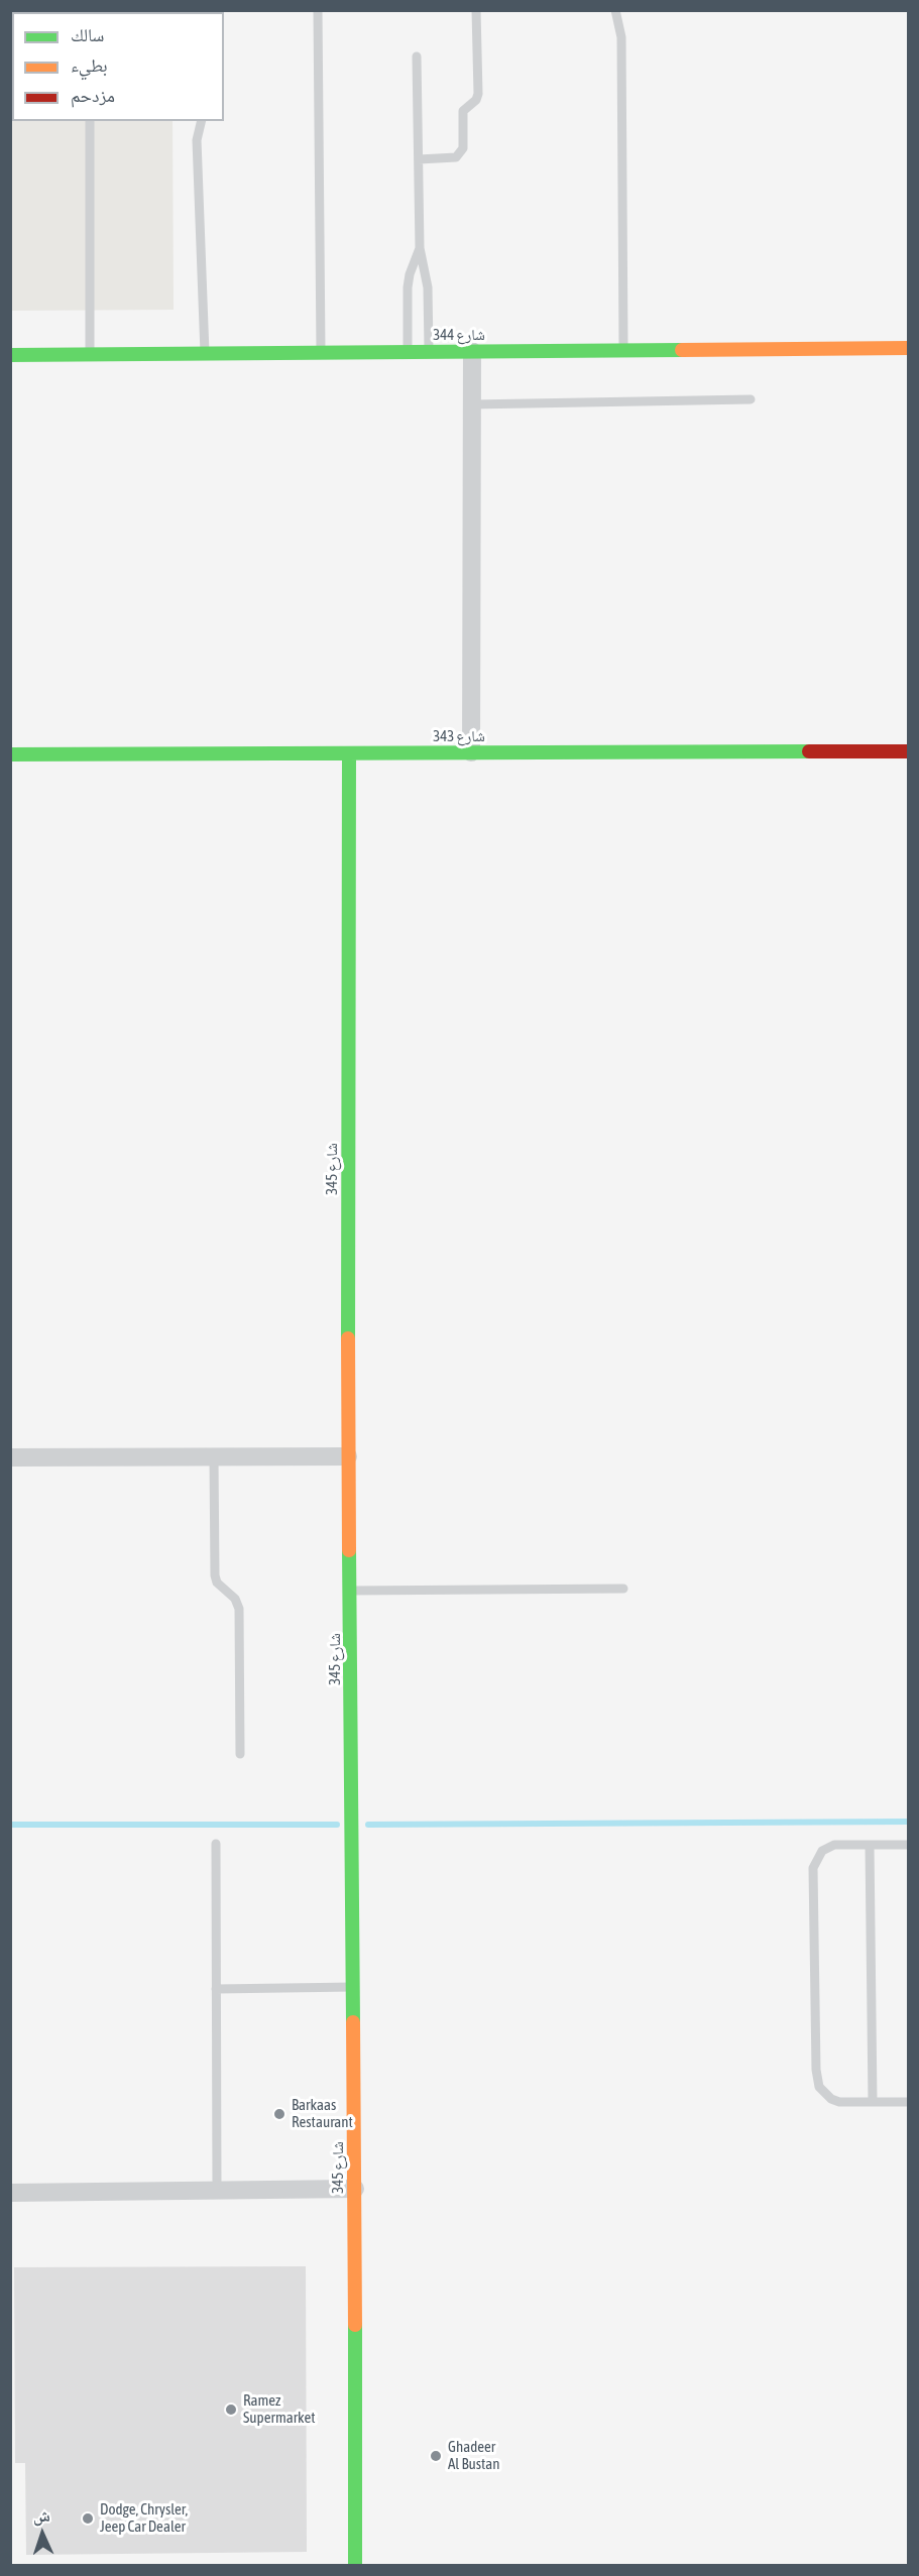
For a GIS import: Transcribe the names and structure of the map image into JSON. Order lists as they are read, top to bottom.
{
  "streets": {
    "street": ["شارع 344", "شارع 343", "شارع 345"]
  },
  "crossings": [
    ["شارع 343", "شارع 345"]
  ],
  "places": [
    "Barkaas Restaurant",
    "Ramez Supermarket",
    "Ghadeer Al Bustan",
    "Dodge, Chrysler, Jeep Car Dealer"
  ],
  "legend": ["سالك", "بطيء", "مزدحم"],
  "north": "top"
}
